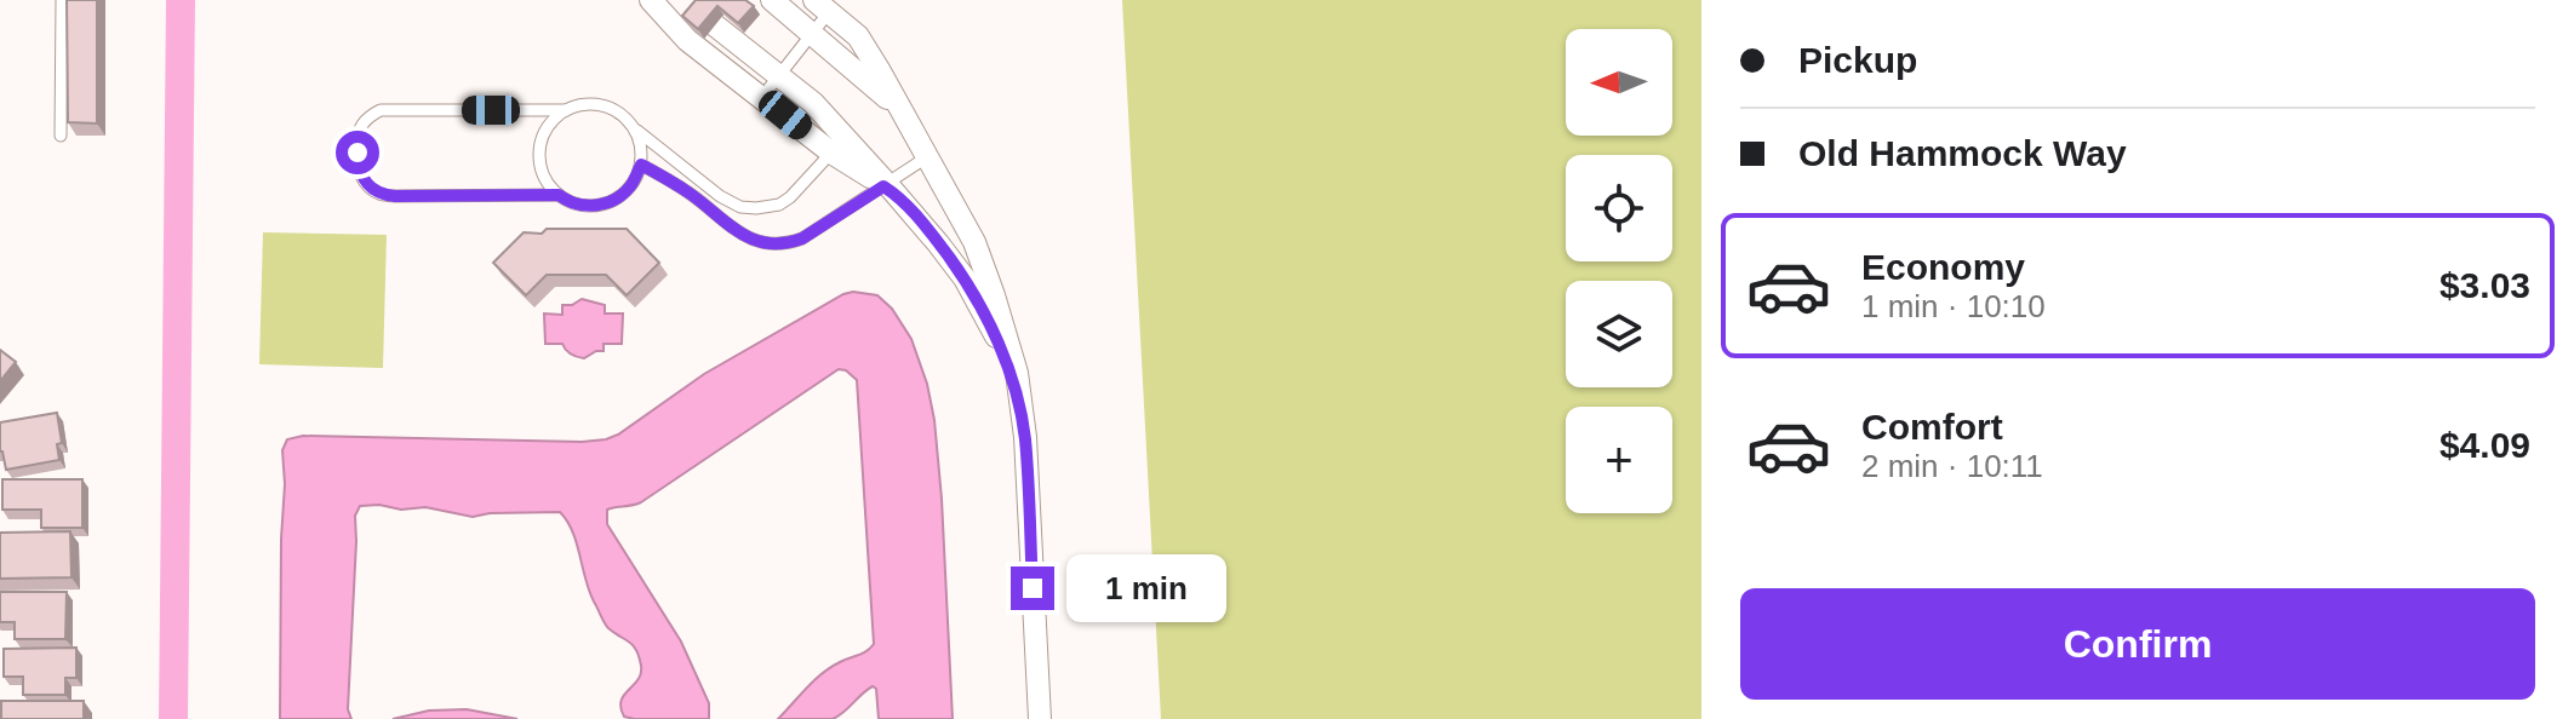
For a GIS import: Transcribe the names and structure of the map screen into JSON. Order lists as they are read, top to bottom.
{
  "north": "left",
  "page": {
    "banner": ["Pickup", "Old Hammock Way"],
    "map_buttons": "+",
    "list": [
      {
        "name": "Economy",
        "note": "1 min · 10:10",
        "value": "$3.03"
      },
      {
        "name": "Comfort",
        "note": "2 min · 10:11",
        "value": "$4.09"
      }
    ],
    "bubble": "1 min",
    "buttons": "Confirm"
  }
}
